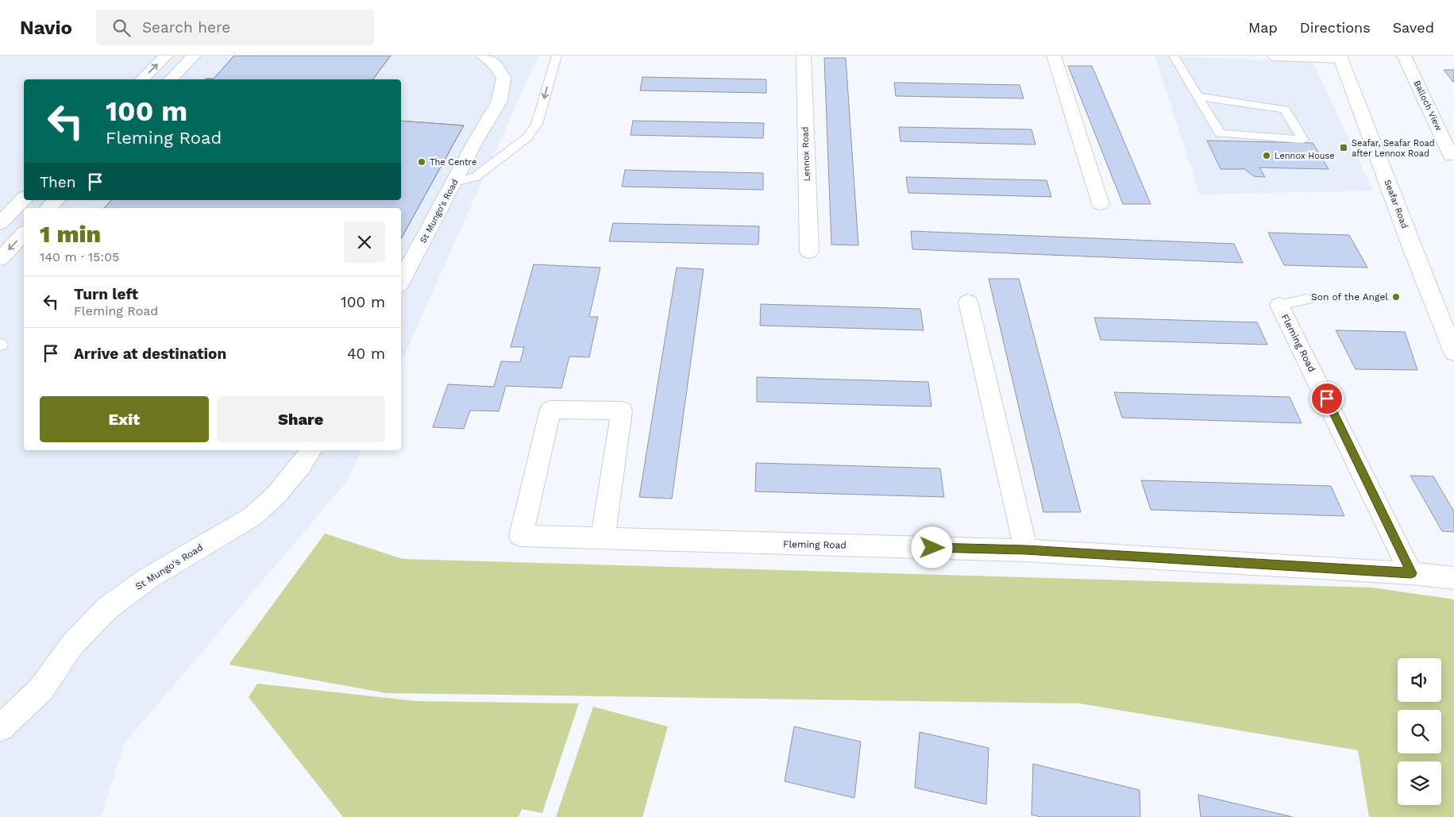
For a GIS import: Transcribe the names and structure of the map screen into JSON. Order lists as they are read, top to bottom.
{
  "streets": {
    "street": [
      "Balloch View",
      "Lennox Road",
      "Seafar Road",
      "St Mungo's Road",
      "Fleming Road"
    ]
  },
  "places": {
    "transit": ["Seafar, Seafar Road after Lennox Road"],
    "other": ["Lennox House", "The Centre", "Son of the Angel"]
  },
  "page": {
    "header": "Navio",
    "search": "Search here",
    "nav": ["Map", "Directions", "Saved"],
    "turn": ["100 m", "Fleming Road"],
    "then": "Then",
    "heading": ["1 min", "140 m · 15:05"],
    "list": [
      {
        "name": "Turn left",
        "note": "Fleming Road",
        "value": "100 m"
      },
      {
        "name": "Arrive at destination",
        "value": "40 m"
      }
    ],
    "buttons": ["Exit", "Share"]
  }
}
